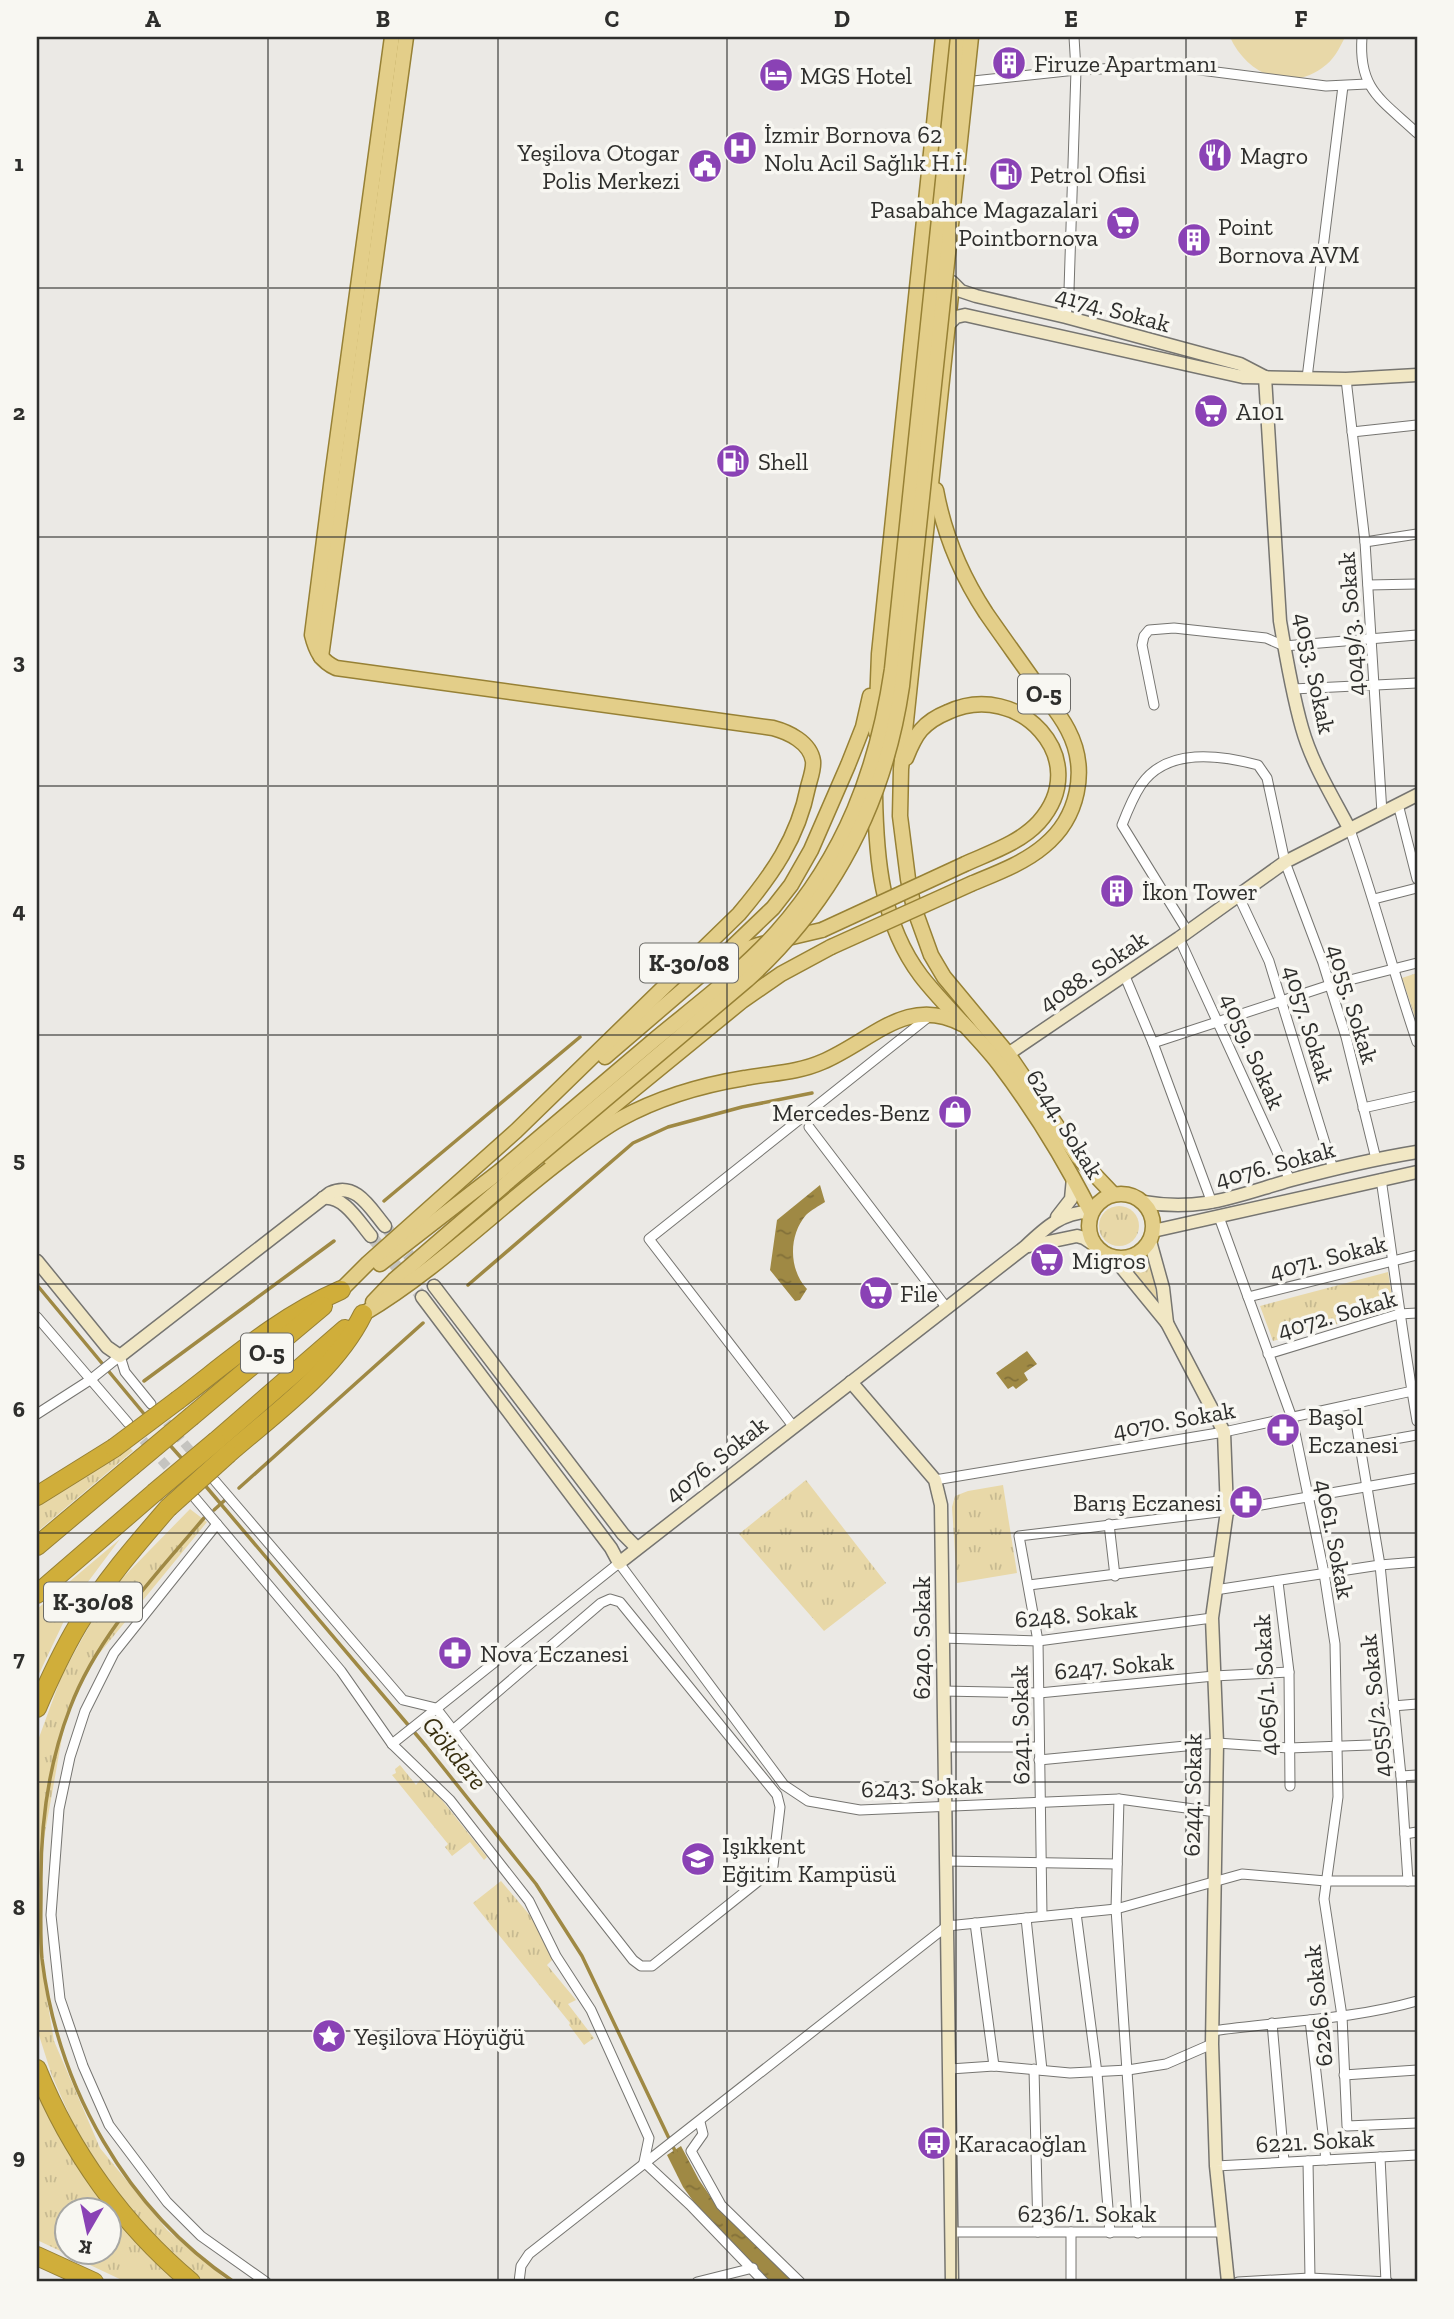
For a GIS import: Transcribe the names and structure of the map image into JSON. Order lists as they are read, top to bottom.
{
  "streets": {
    "highway": ["O-5", "K-30/08"],
    "main road": [
      "4174. Sokak",
      "4053. Sokak",
      "4088. Sokak",
      "6244. Sokak",
      "4076. Sokak",
      "6240. Sokak"
    ],
    "street": [
      "4049/3. Sokak",
      "4055. Sokak",
      "4057. Sokak",
      "4059. Sokak",
      "4071. Sokak",
      "4072. Sokak",
      "4070. Sokak",
      "4061. Sokak",
      "6248. Sokak",
      "6247. Sokak",
      "4065/1. Sokak",
      "4055/2. Sokak",
      "6241. Sokak",
      "6243. Sokak",
      "6226. Sokak",
      "6221. Sokak",
      "6236/1. Sokak"
    ]
  },
  "crossings": [
    ["4174. Sokak", "4049/3. Sokak"],
    ["4174. Sokak", "4053. Sokak"],
    ["4049/3. Sokak", "4088. Sokak"],
    ["4053. Sokak", "4088. Sokak"],
    ["O-5", "K-30/08"],
    ["4088. Sokak", "4055. Sokak"],
    ["4088. Sokak", "4057. Sokak"],
    ["4088. Sokak", "4059. Sokak"],
    ["4088. Sokak", "6244. Sokak"],
    ["4055. Sokak", "4057. Sokak"],
    ["4055. Sokak", "4059. Sokak"],
    ["4055. Sokak", "4076. Sokak"],
    ["4057. Sokak", "4059. Sokak"],
    ["4057. Sokak", "4076. Sokak"],
    ["4059. Sokak", "4076. Sokak"],
    ["6244. Sokak", "4076. Sokak"],
    ["6244. Sokak", "4070. Sokak"],
    ["6244. Sokak", "6248. Sokak"],
    ["6244. Sokak", "6247. Sokak"],
    ["6244. Sokak", "6243. Sokak"],
    ["6244. Sokak", "6221. Sokak"],
    ["6244. Sokak", "6236/1. Sokak"],
    ["4076. Sokak", "4061. Sokak"],
    ["4076. Sokak", "6243. Sokak"],
    ["4071. Sokak", "4061. Sokak"],
    ["4072. Sokak", "4061. Sokak"],
    ["4070. Sokak", "4061. Sokak"],
    ["4070. Sokak", "6240. Sokak"],
    ["4070. Sokak", "4055/2. Sokak"],
    ["4061. Sokak", "6226. Sokak"],
    ["6248. Sokak", "6240. Sokak"],
    ["6248. Sokak", "6241. Sokak"],
    ["6240. Sokak", "6247. Sokak"],
    ["6240. Sokak", "6243. Sokak"],
    ["6240. Sokak", "6236/1. Sokak"],
    ["6247. Sokak", "4065/1. Sokak"],
    ["6247. Sokak", "6241. Sokak"],
    ["6241. Sokak", "6243. Sokak"]
  ],
  "water": ["Gökdere"],
  "places": {
    "building": ["Firuze Apartmanı", "Point Bornova AVM", "İkon Tower"],
    "hotel": ["MGS Hotel"],
    "hospital": ["İzmir Bornova 62 Nolu Acil Sağlık H.İ."],
    "restaurant": ["Magro"],
    "public building": ["Yeşilova Otogar Polis Merkezi"],
    "fuel station": ["Petrol Ofisi", "Shell"],
    "supermarket": [
      "Pasabahce Magazalari Pointbornova",
      "A101",
      "Migros",
      "File"
    ],
    "shop": ["Mercedes-Benz"],
    "pharmacy": ["Başol Eczanesi", "Barış Eczanesi", "Nova Eczanesi"],
    "school or university": ["Işıkkent Eğitim Kampüsü"],
    "place": ["Yeşilova Höyüğü"],
    "bus stop": ["Karacaoğlan"]
  },
  "north": "bottom",
  "grid": {
    "columns": [
      "A",
      "B",
      "C",
      "D",
      "E",
      "F"
    ],
    "rows": [
      "1",
      "2",
      "3",
      "4",
      "5",
      "6",
      "7",
      "8",
      "9"
    ]
  }
}
